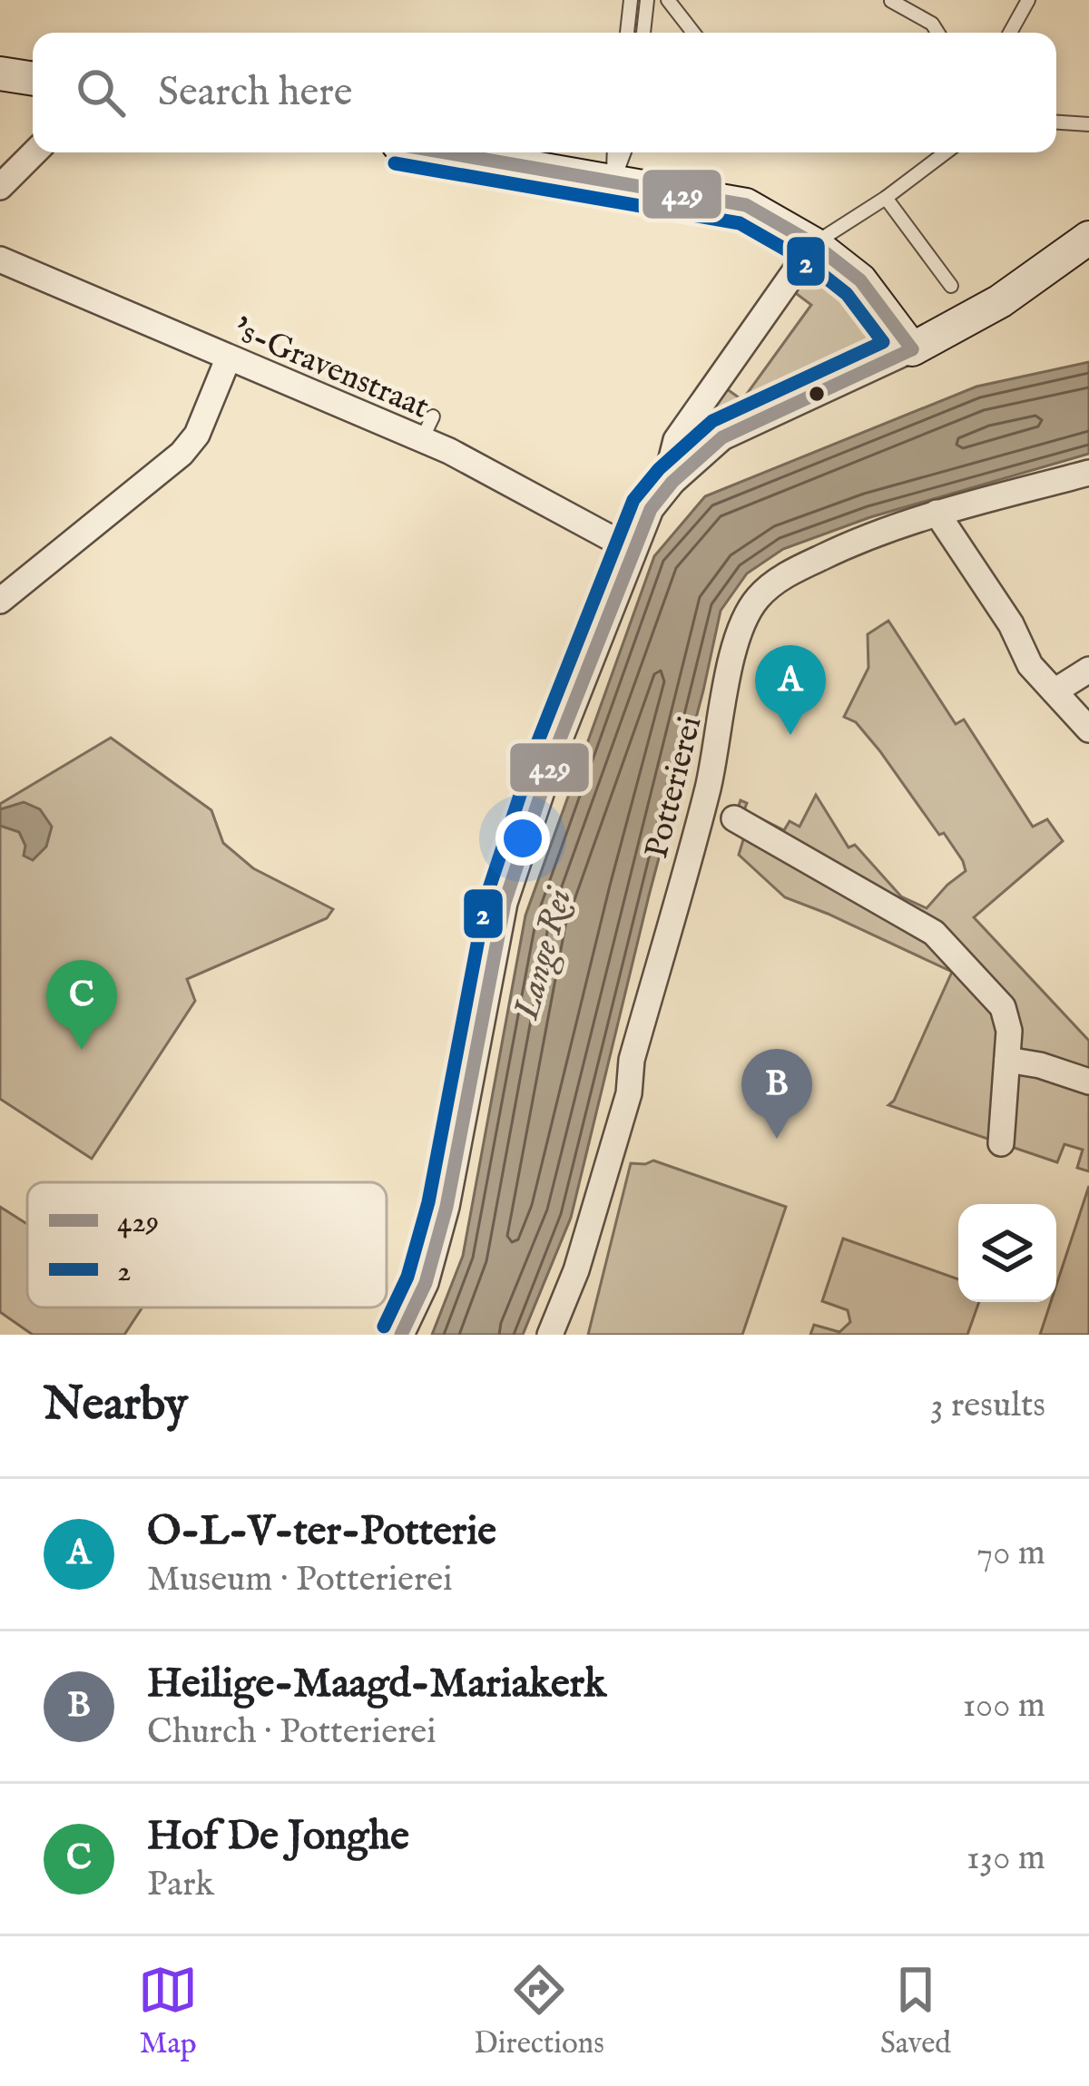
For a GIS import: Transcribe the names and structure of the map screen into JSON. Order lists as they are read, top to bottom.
{
  "streets": {
    "street": ["'s-Gravenstraat", "Potterierei"]
  },
  "water": ["Lange Rei"],
  "lines": ["transit line 429", "transit line 2"],
  "legend": ["429", "2"],
  "page": {
    "search": "Search here",
    "pins": ["A", "C", "B"],
    "heading": ["Nearby", "3 results"],
    "list": [
      {
        "mark": "A",
        "name": "O-L-V-ter-Potterie",
        "note": "Museum · Potterierei",
        "value": "70 m"
      },
      {
        "mark": "B",
        "name": "Heilige-Maagd-Mariakerk",
        "note": "Church · Potterierei",
        "value": "100 m"
      },
      {
        "mark": "C",
        "name": "Hof De Jonghe",
        "note": "Park",
        "value": "130 m"
      }
    ],
    "nav": ["Map", "Directions", "Saved"]
  }
}
